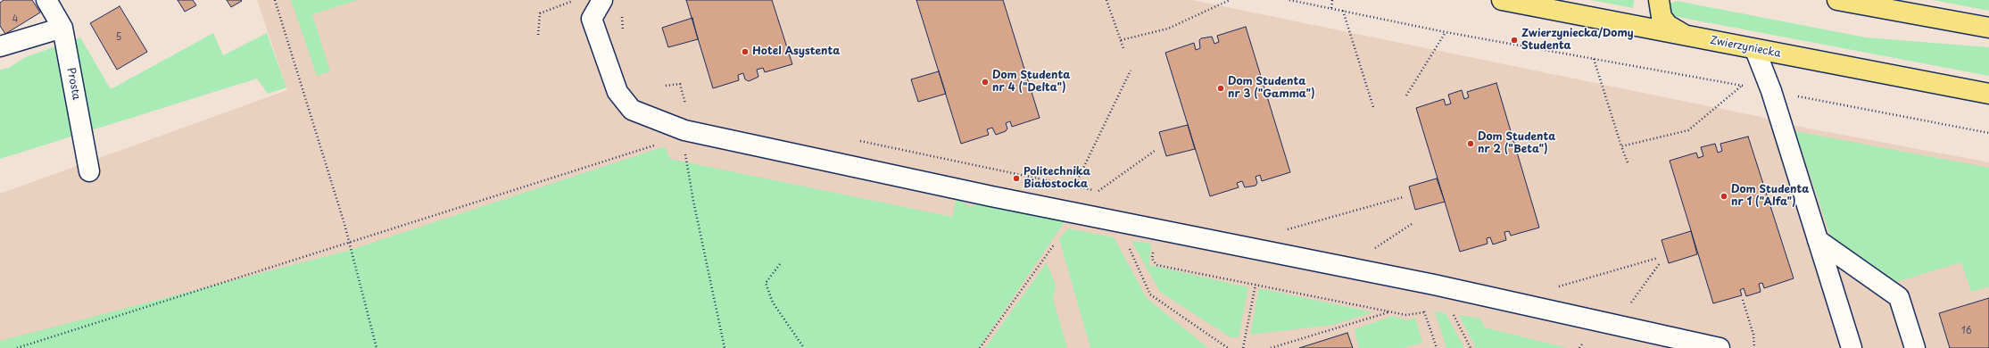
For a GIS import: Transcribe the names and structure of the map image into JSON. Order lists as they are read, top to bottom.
{
  "streets": {
    "main road": ["Zwierzyniecka"],
    "street": ["Prosta"]
  },
  "places": [
    "Zwierzyniecka/Domy Studenta",
    "Hotel Asystenta",
    "Dom Studenta nr 4 (\"Delta\")",
    "Dom Studenta nr 3 (\"Gamma\")",
    "Dom Studenta nr 2 (\"Beta\")",
    "Politechnika Białostocka",
    "Dom Studenta nr 1 (\"Alfa\")"
  ],
  "house_numbers": ["4", "5", "16"]
}
